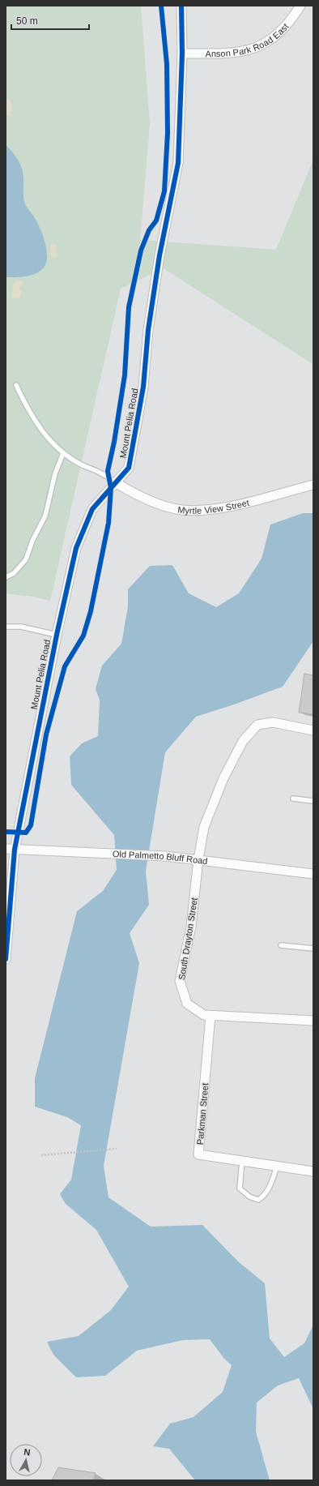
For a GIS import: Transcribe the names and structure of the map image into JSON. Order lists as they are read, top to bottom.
{
  "streets": {
    "street": [
      "Anson Park Road East",
      "Mount Pelia Road",
      "Myrtle View Street",
      "Old Palmetto Bluff Road",
      "South Drayton Street",
      "Parkman Street"
    ]
  },
  "crossings": [
    ["Anson Park Road East", "Mount Pelia Road"],
    ["Mount Pelia Road", "Myrtle View Street"],
    ["Mount Pelia Road", "Old Palmetto Bluff Road"],
    ["Old Palmetto Bluff Road", "South Drayton Street"],
    ["South Drayton Street", "Parkman Street"]
  ],
  "scale_bar": "50 m",
  "north": "top"
}
